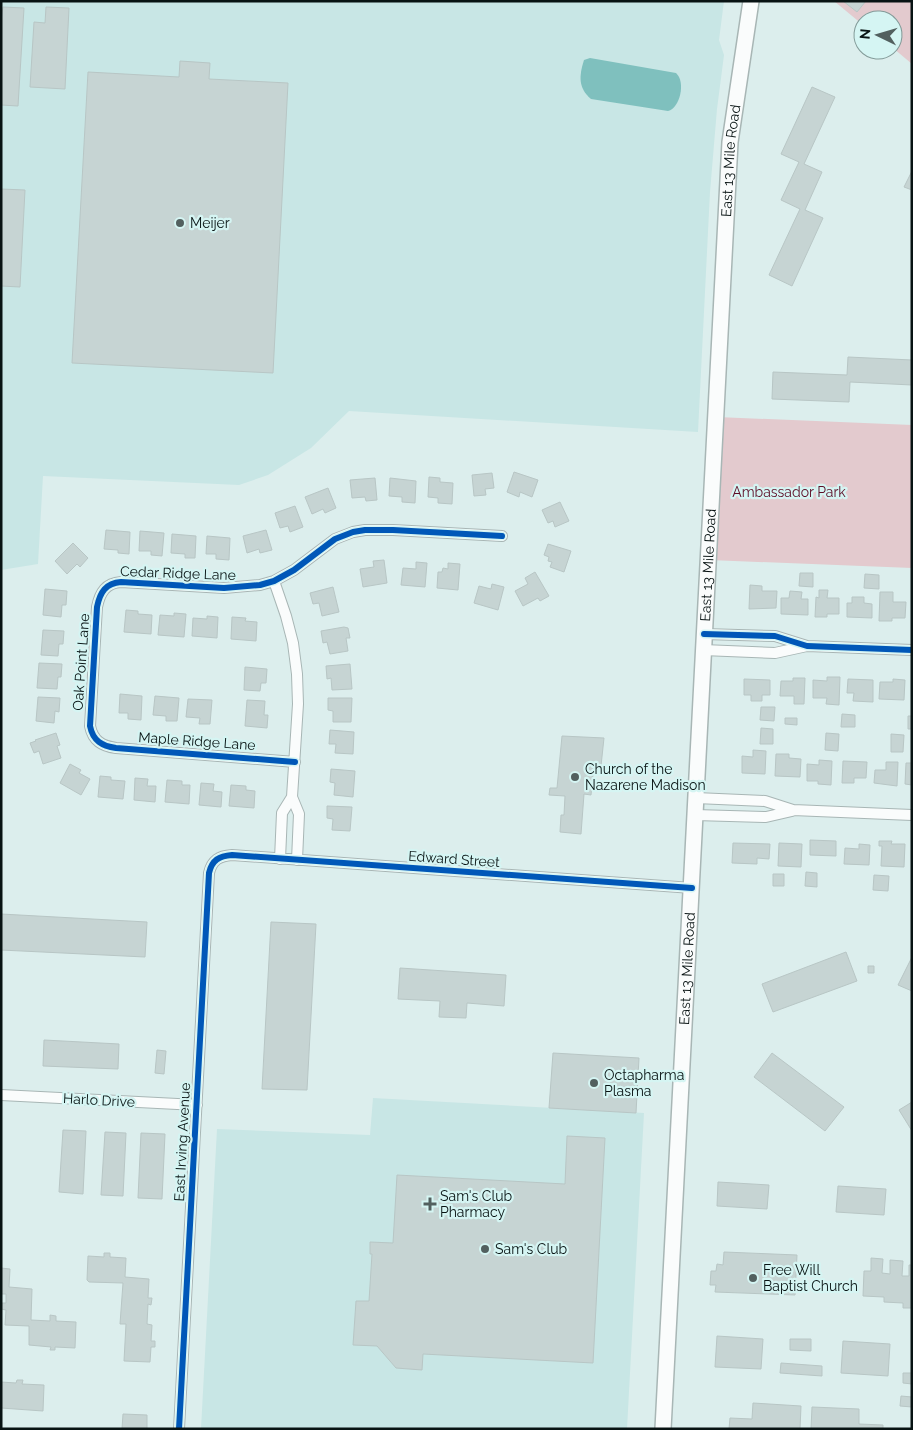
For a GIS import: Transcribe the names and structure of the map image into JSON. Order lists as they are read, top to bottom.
{
  "streets": {
    "main road": ["East 13 Mile Road"],
    "street": [
      "Cedar Ridge Lane",
      "Oak Point Lane",
      "Maple Ridge Lane",
      "Edward Street",
      "Harlo Drive",
      "East Irving Avenue"
    ]
  },
  "crossings": [
    ["East 13 Mile Road", "Edward Street"],
    ["Cedar Ridge Lane", "Oak Point Lane"],
    ["Oak Point Lane", "Maple Ridge Lane"],
    ["Edward Street", "East Irving Avenue"],
    ["Harlo Drive", "East Irving Avenue"]
  ],
  "parks": ["Ambassador Park"],
  "places": {
    "other": [
      "Meijer",
      "Church of the Nazarene Madison",
      "Octapharma Plasma",
      "Sam's Club",
      "Free Will Baptist Church"
    ],
    "health": ["Sam's Club Pharmacy"]
  },
  "north": "left"
}
